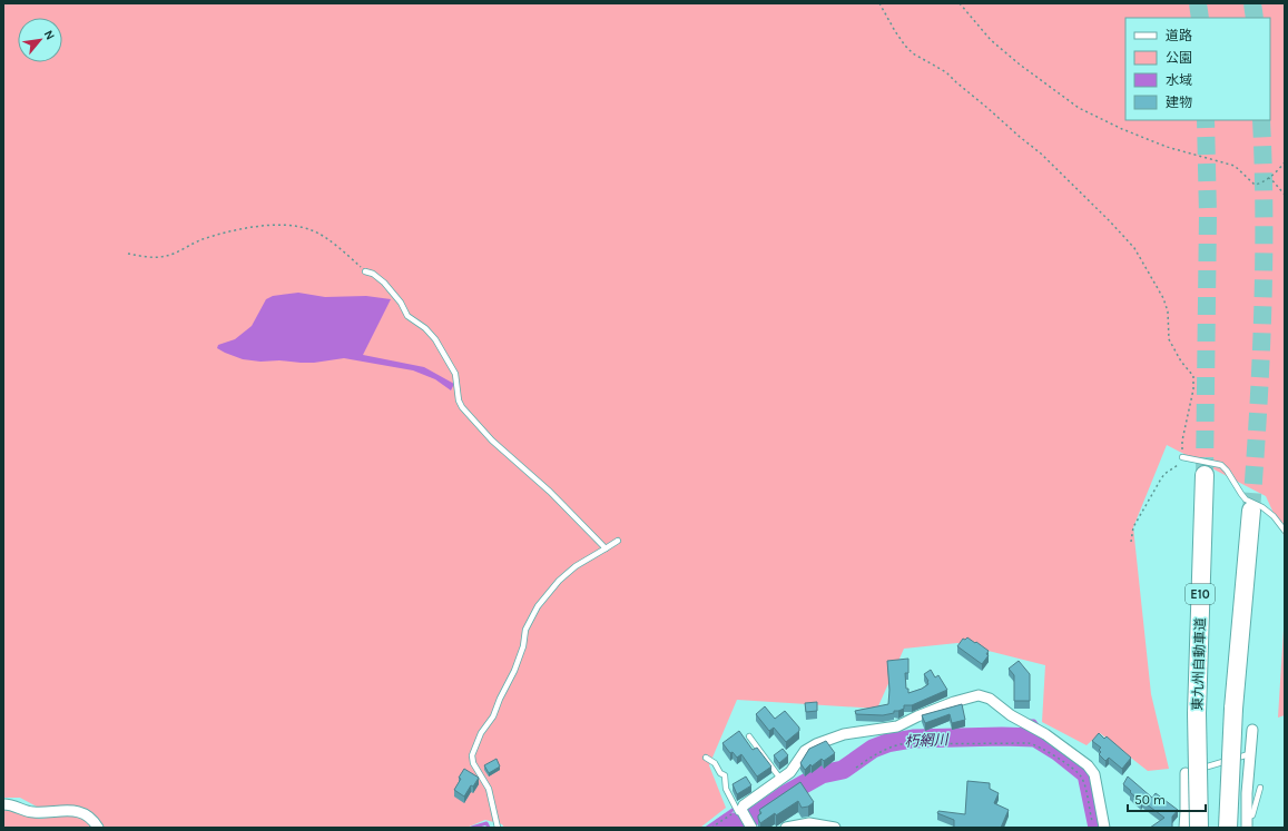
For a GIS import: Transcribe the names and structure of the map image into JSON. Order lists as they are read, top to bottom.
{
  "streets": {
    "highway": ["E10", "東九州自動車道"]
  },
  "water": ["朽網川"],
  "legend": [
    "道路",
    "公園",
    "水域",
    "建物"
  ],
  "scale_bar": "50 m",
  "north": "top right"
}
